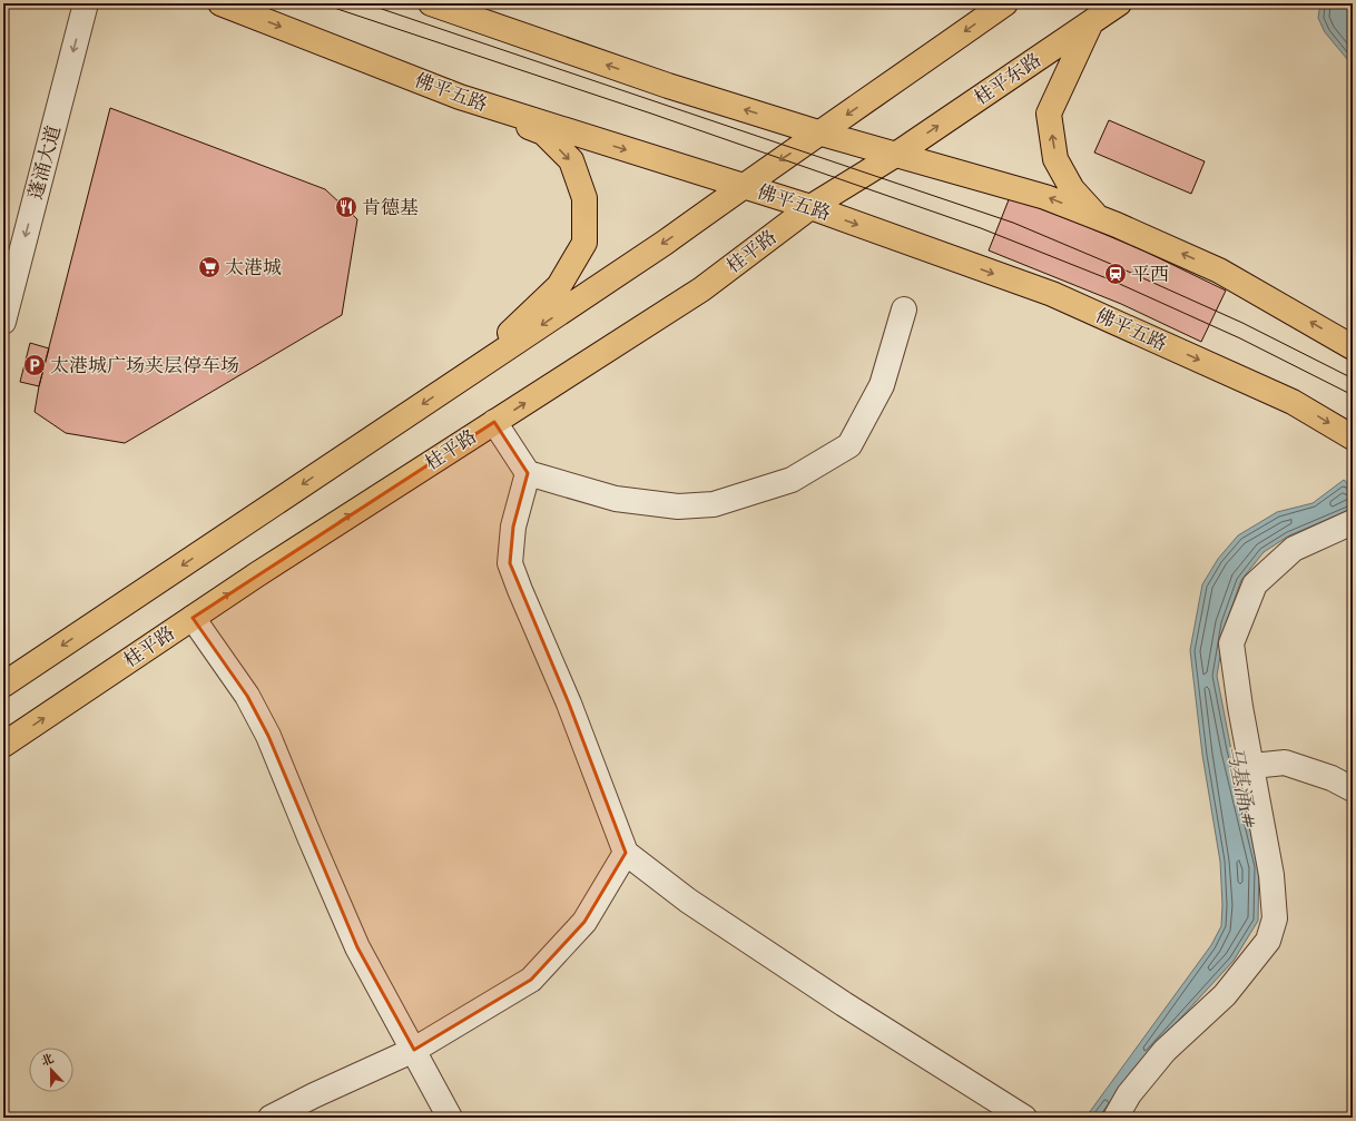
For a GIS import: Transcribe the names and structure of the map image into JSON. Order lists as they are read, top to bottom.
{
  "streets": {
    "main road": ["桂平东路", "佛平五路", "桂平路"],
    "street": ["蓬涌大道"]
  },
  "crossings": [
    ["桂平东路", "桂平路"],
    ["佛平五路", "桂平路"]
  ],
  "one_way": ["蓬涌大道"],
  "water": ["马基涌1#"],
  "places": {
    "restaurant": ["肯德基"],
    "supermarket": ["太港城"],
    "station": ["平西"],
    "parking": ["太港城广场夹层停车场"]
  },
  "north": "top"
}
